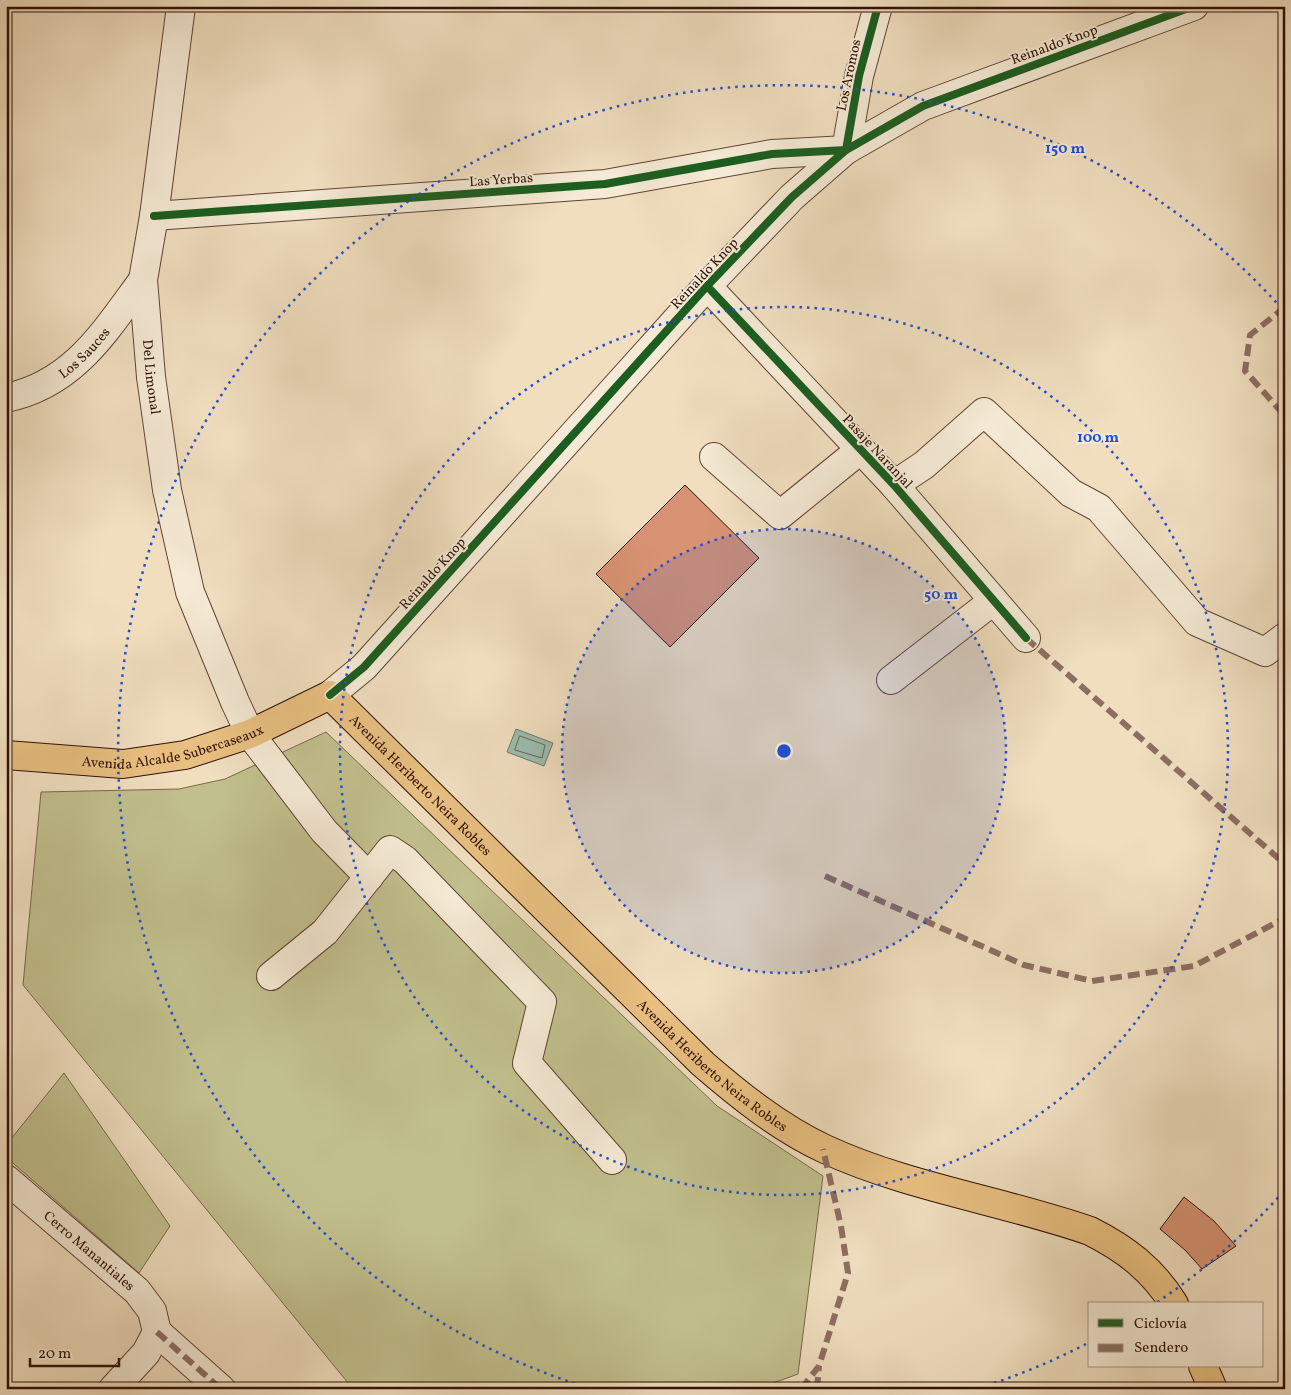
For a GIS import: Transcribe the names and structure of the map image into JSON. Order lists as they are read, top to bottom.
{
  "streets": {
    "main road": ["Avenida Alcalde Subercaseaux", "Avenida Heriberto Neira Robles"],
    "street": [
      "Reinaldo Knop",
      "Los Aromos",
      "Las Yerbas",
      "Los Sauces",
      "Del Limonal",
      "Pasaje Naranjal",
      "Cerro Manantiales"
    ]
  },
  "crossings": [
    ["Reinaldo Knop", "Los Aromos"],
    ["Reinaldo Knop", "Las Yerbas"],
    ["Reinaldo Knop", "Pasaje Naranjal"],
    ["Reinaldo Knop", "Avenida Alcalde Subercaseaux"],
    ["Reinaldo Knop", "Avenida Heriberto Neira Robles"],
    ["Los Aromos", "Las Yerbas"],
    ["Las Yerbas", "Del Limonal"],
    ["Los Sauces", "Del Limonal"],
    ["Del Limonal", "Avenida Alcalde Subercaseaux"],
    ["Avenida Alcalde Subercaseaux", "Avenida Heriberto Neira Robles"]
  ],
  "legend": ["Ciclovía", "Sendero"],
  "scale_bar": "20 m",
  "rings": ["150 m", "100 m", "50 m"]
}
